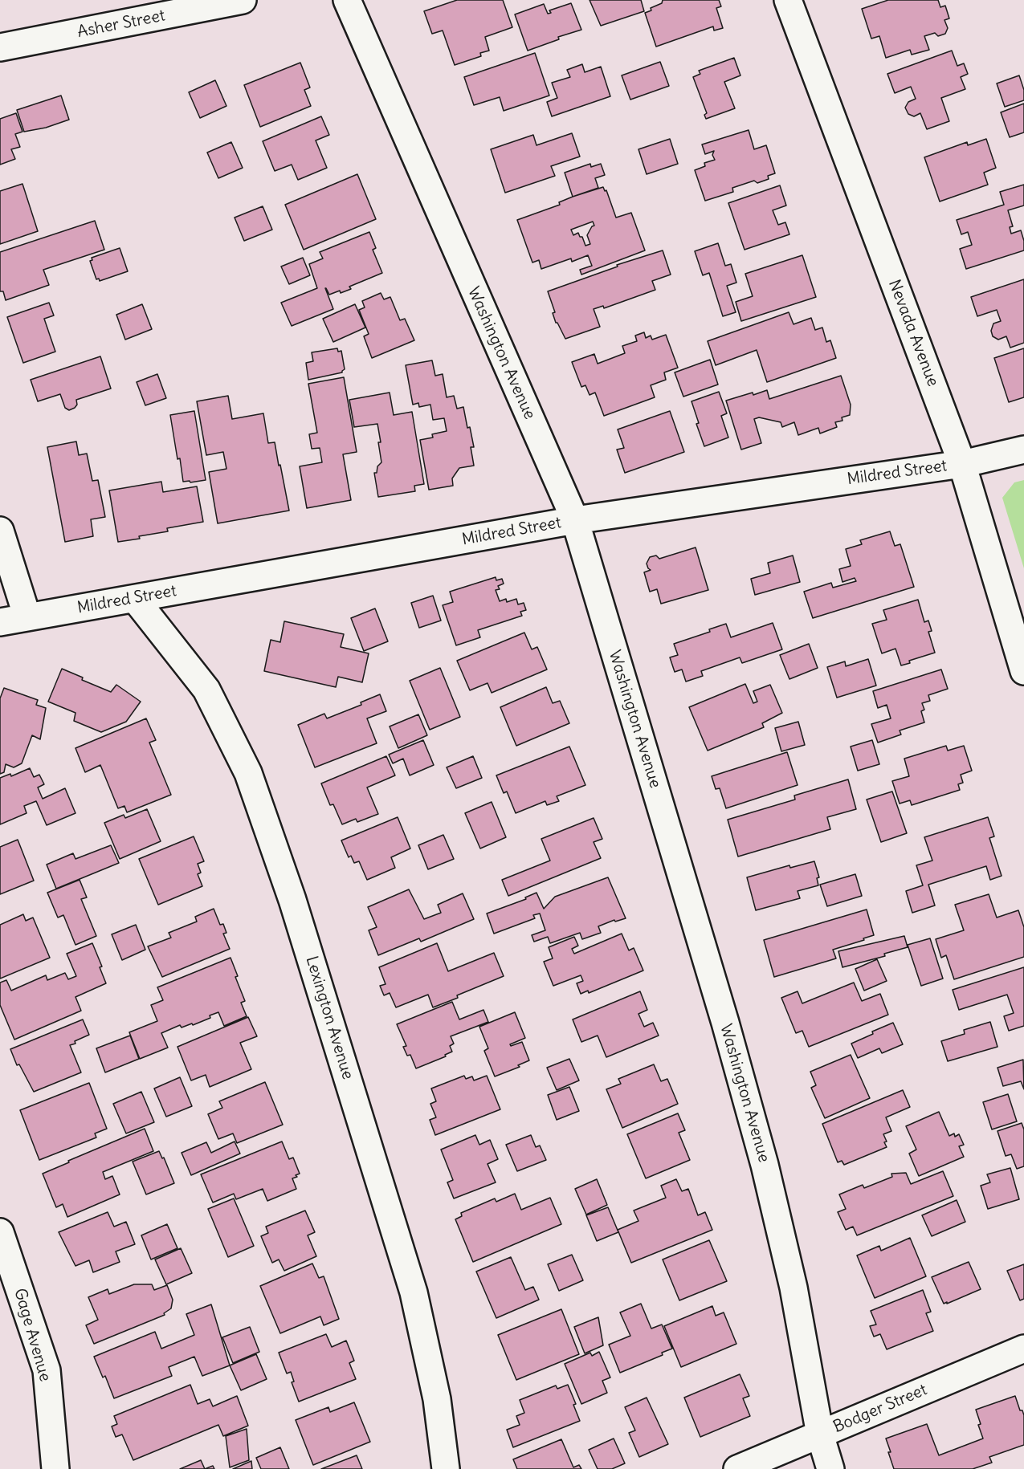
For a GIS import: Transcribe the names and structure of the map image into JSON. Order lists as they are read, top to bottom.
{
  "streets": {
    "street": [
      "Asher Street",
      "Nevada Avenue",
      "Washington Avenue",
      "Mildred Street",
      "Lexington Avenue",
      "Gage Avenue",
      "Bodger Street"
    ]
  },
  "crossings": [
    ["Nevada Avenue", "Mildred Street"],
    ["Washington Avenue", "Mildred Street"],
    ["Washington Avenue", "Bodger Street"],
    ["Mildred Street", "Lexington Avenue"]
  ]
}
